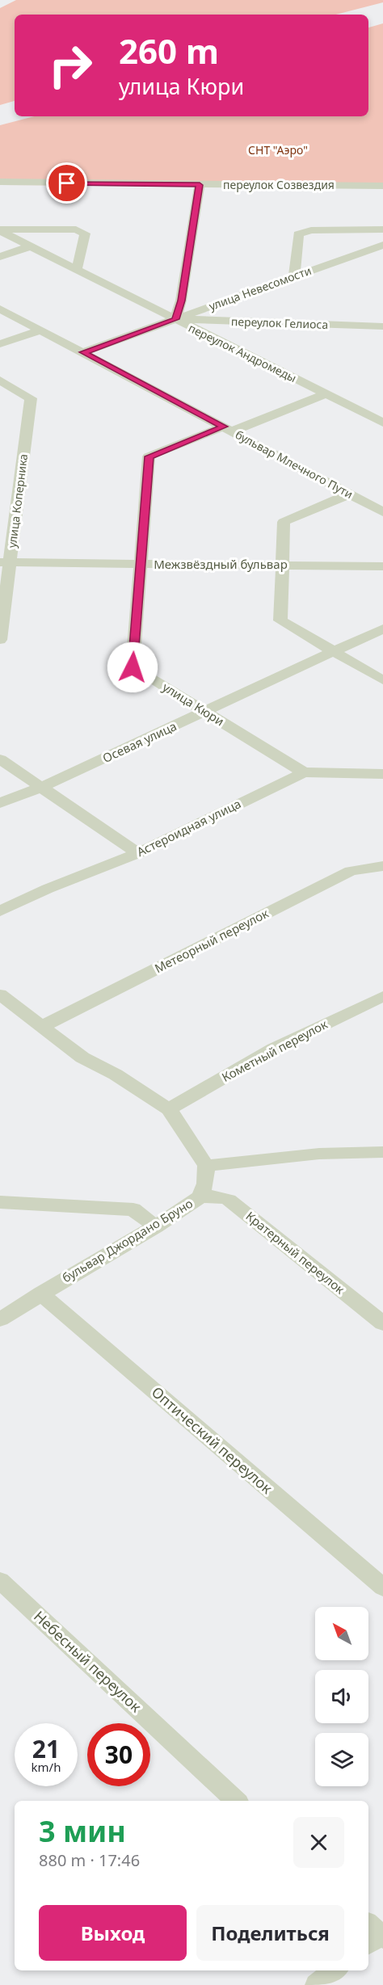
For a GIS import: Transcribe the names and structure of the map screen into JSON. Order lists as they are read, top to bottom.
{
  "streets": {
    "street": [
      "переулок Созвездия",
      "улица Невесомости",
      "переулок Гелиоса",
      "переулок Андромеды",
      "бульвар Млечного Пути",
      "улица Коперника",
      "Межзвёздный бульвар",
      "улица Кюри",
      "Осевая улица",
      "Астероидная улица",
      "Метеорный переулок",
      "Кометный переулок",
      "бульвар Джордано Бруно",
      "Кратерный переулок",
      "Оптический переулок",
      "Небесный переулок"
    ]
  },
  "crossings": [
    ["улица Невесомости", "переулок Гелиоса"],
    ["улица Невесомости", "переулок Андромеды"],
    ["улица Невесомости", "бульвар Млечного Пути"],
    ["переулок Гелиоса", "переулок Андромеды"],
    ["бульвар Млечного Пути", "улица Кюри"],
    ["улица Коперника", "Межзвёздный бульвар"],
    ["Межзвёздный бульвар", "улица Кюри"],
    ["улица Кюри", "Осевая улица"],
    ["улица Кюри", "Астероидная улица"],
    ["бульвар Джордано Бруно", "Кратерный переулок"],
    ["бульвар Джордано Бруно", "Оптический переулок"]
  ],
  "parks": ["СНТ \"Аэро\""],
  "north": "top left",
  "page": {
    "turn": ["260 m", "улица Кюри"],
    "speed": "21 km/h",
    "limit": "30",
    "heading": ["3 мин", "880 m · 17:46"],
    "buttons": ["Выход", "Поделиться"]
  }
}
